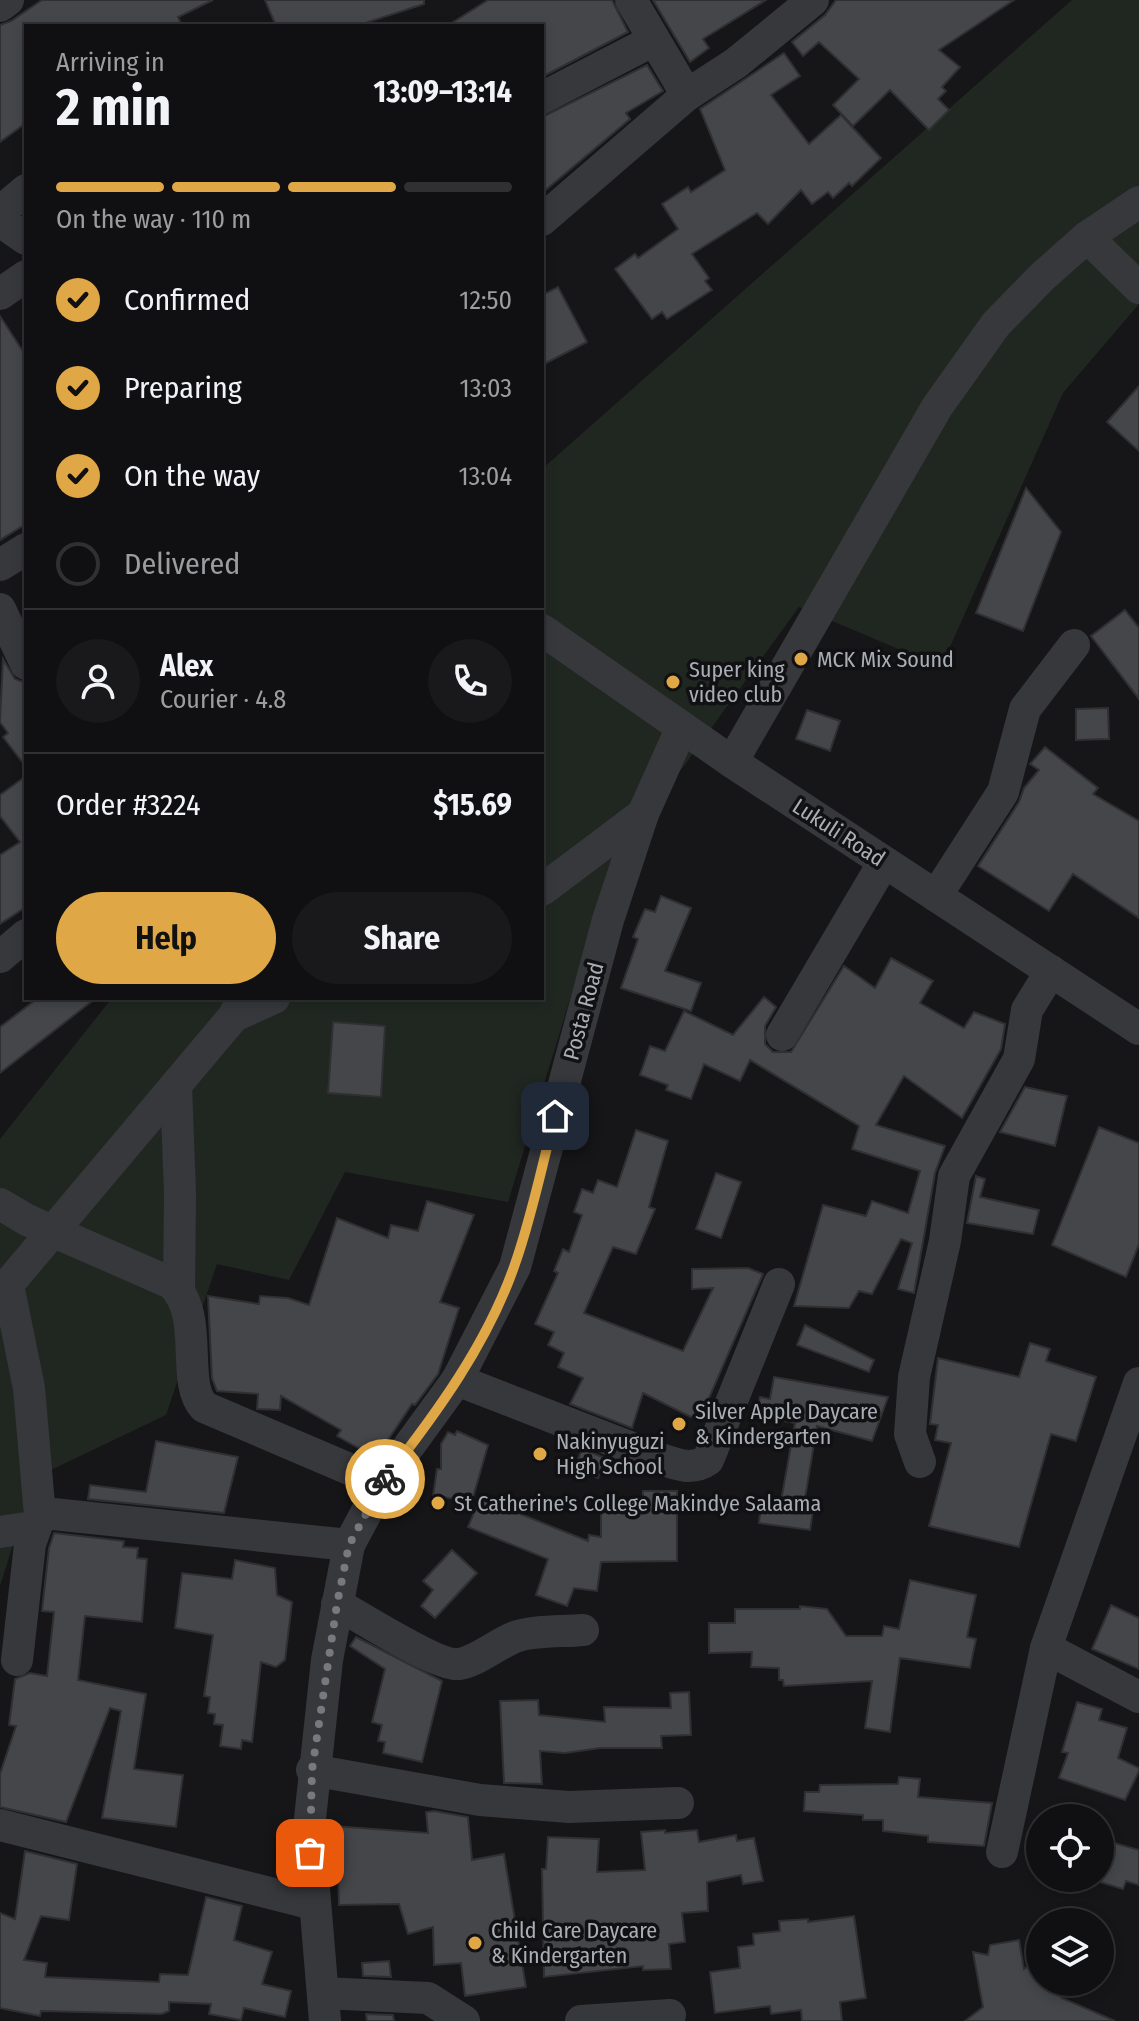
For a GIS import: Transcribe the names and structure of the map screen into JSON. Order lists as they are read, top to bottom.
{
  "streets": {
    "street": ["Lukuli Road", "Posta Road"]
  },
  "crossings": [
    ["Lukuli Road", "Posta Road"]
  ],
  "places": [
    "MCK Mix Sound",
    "Super king video club",
    "Silver Apple Daycare & Kindergarten",
    "Nakinyuguzi High School",
    "St Catherine's College Makindye Salaama",
    "Child Care Daycare & Kindergarten"
  ],
  "page": {
    "heading": ["2 min", "Arriving in", "13:09–13:14"],
    "panel": [
      "Alex",
      "Courier · 4.8",
      "Order #3224",
      "$15.69"
    ],
    "bar": "On the way · 110 m",
    "list": [
      ["Confirmed", "12:50"],
      ["Preparing", "13:03"],
      ["On the way", "13:04"],
      "Delivered"
    ],
    "buttons": ["Help", "Share"]
  }
}
